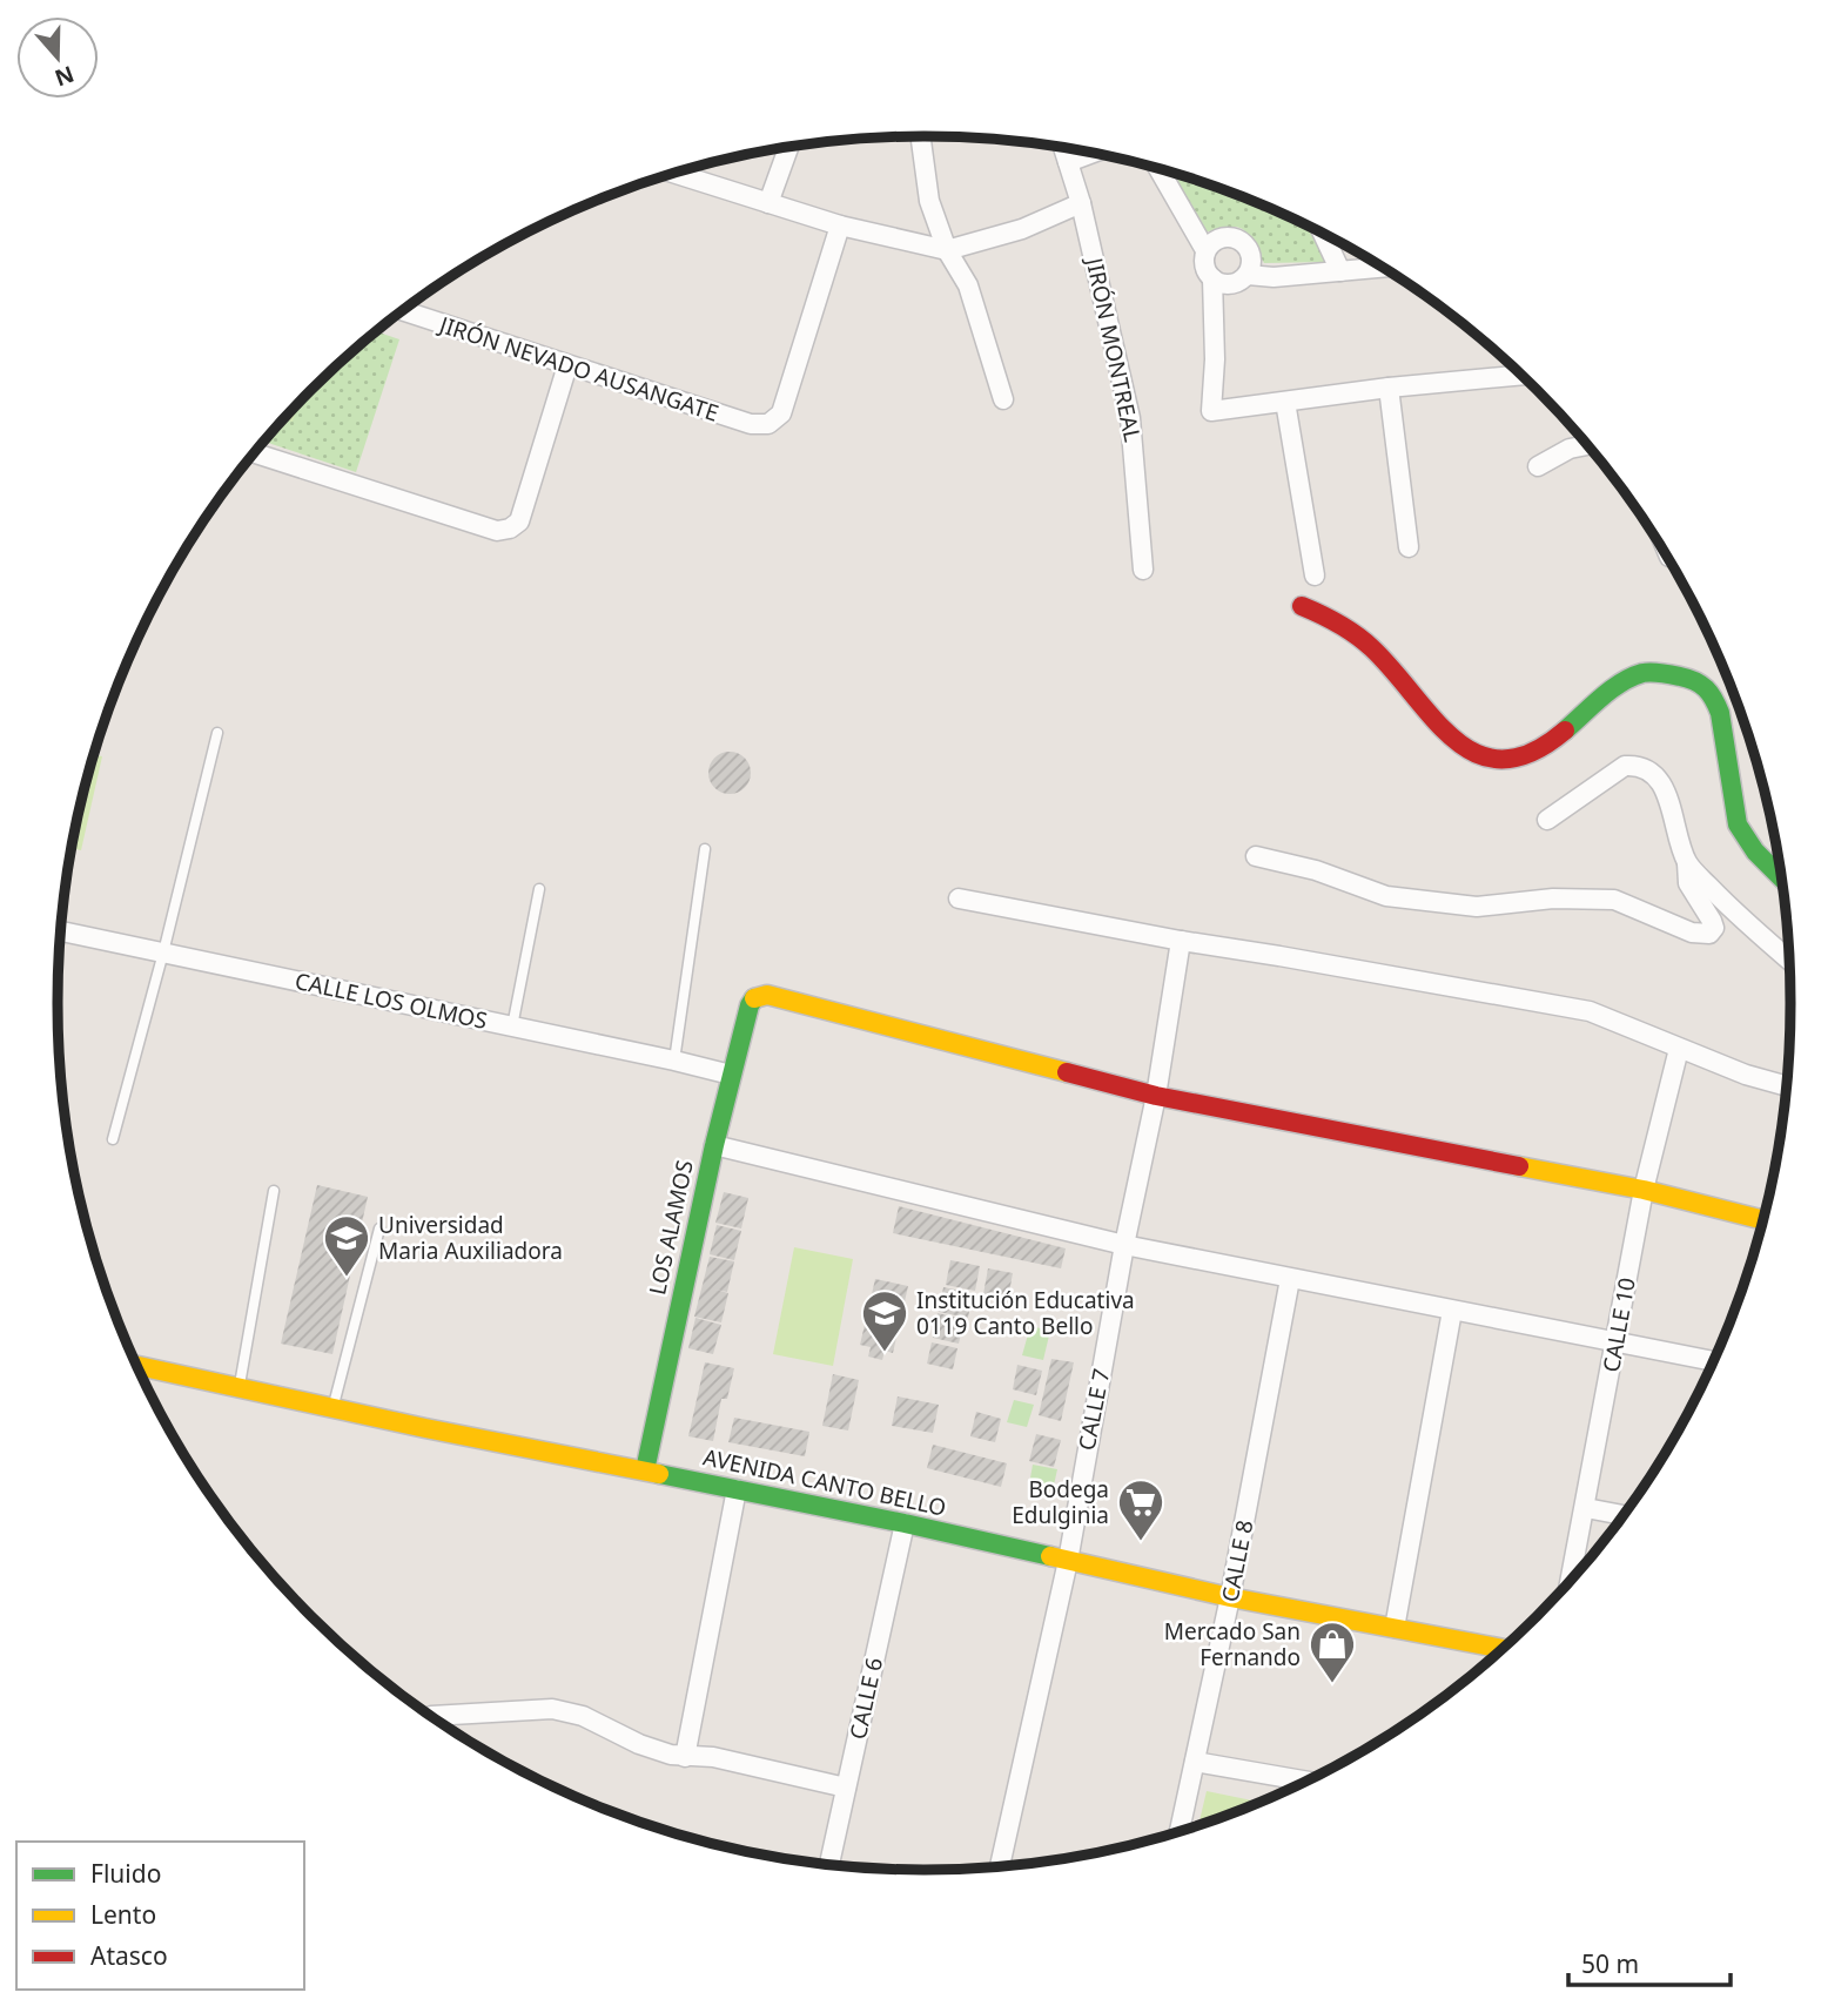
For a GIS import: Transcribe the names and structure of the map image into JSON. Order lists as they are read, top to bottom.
{
  "streets": {
    "street": [
      "JIRÓN MONTREAL",
      "JIRÓN NEVADO AUSANGATE",
      "CALLE LOS OLMOS",
      "LOS ALAMOS",
      "CALLE 10",
      "CALLE 7",
      "AVENIDA CANTO BELLO",
      "CALLE 8",
      "CALLE 6"
    ]
  },
  "crossings": [
    ["CALLE LOS OLMOS", "LOS ALAMOS"],
    ["LOS ALAMOS", "CALLE 7"],
    ["LOS ALAMOS", "AVENIDA CANTO BELLO"],
    ["CALLE 7", "AVENIDA CANTO BELLO"],
    ["AVENIDA CANTO BELLO", "CALLE 8"],
    ["AVENIDA CANTO BELLO", "CALLE 6"]
  ],
  "places": {
    "school or university": ["Universidad Maria Auxiliadora", "Institución Educativa 0119 Canto Bello"],
    "supermarket": ["Bodega Edulginia"],
    "shop": ["Mercado San Fernando"]
  },
  "legend": ["Fluido", "Lento", "Atasco"],
  "scale_bar": "50 m",
  "north": "bottom"
}
